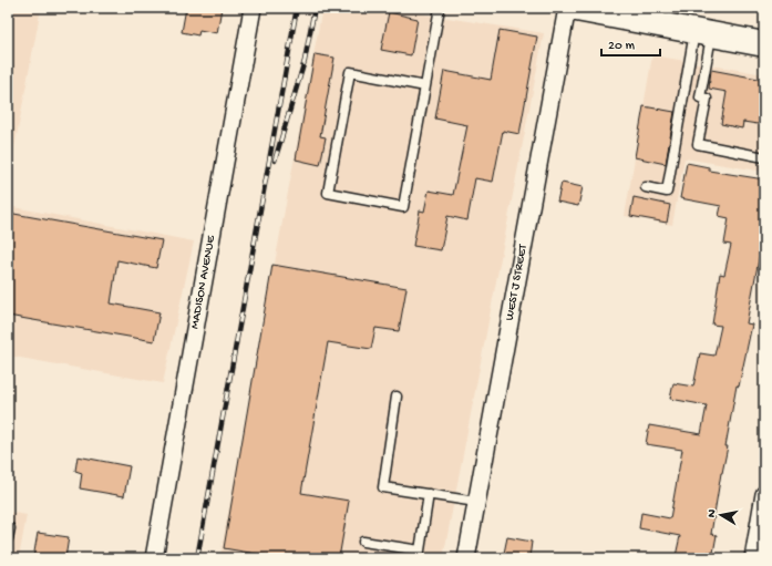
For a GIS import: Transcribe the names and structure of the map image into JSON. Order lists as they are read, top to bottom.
{
  "streets": {
    "street": ["WEST J STREET", "MADISON AVENUE"]
  },
  "scale_bar": "20 m",
  "north": "left"
}
